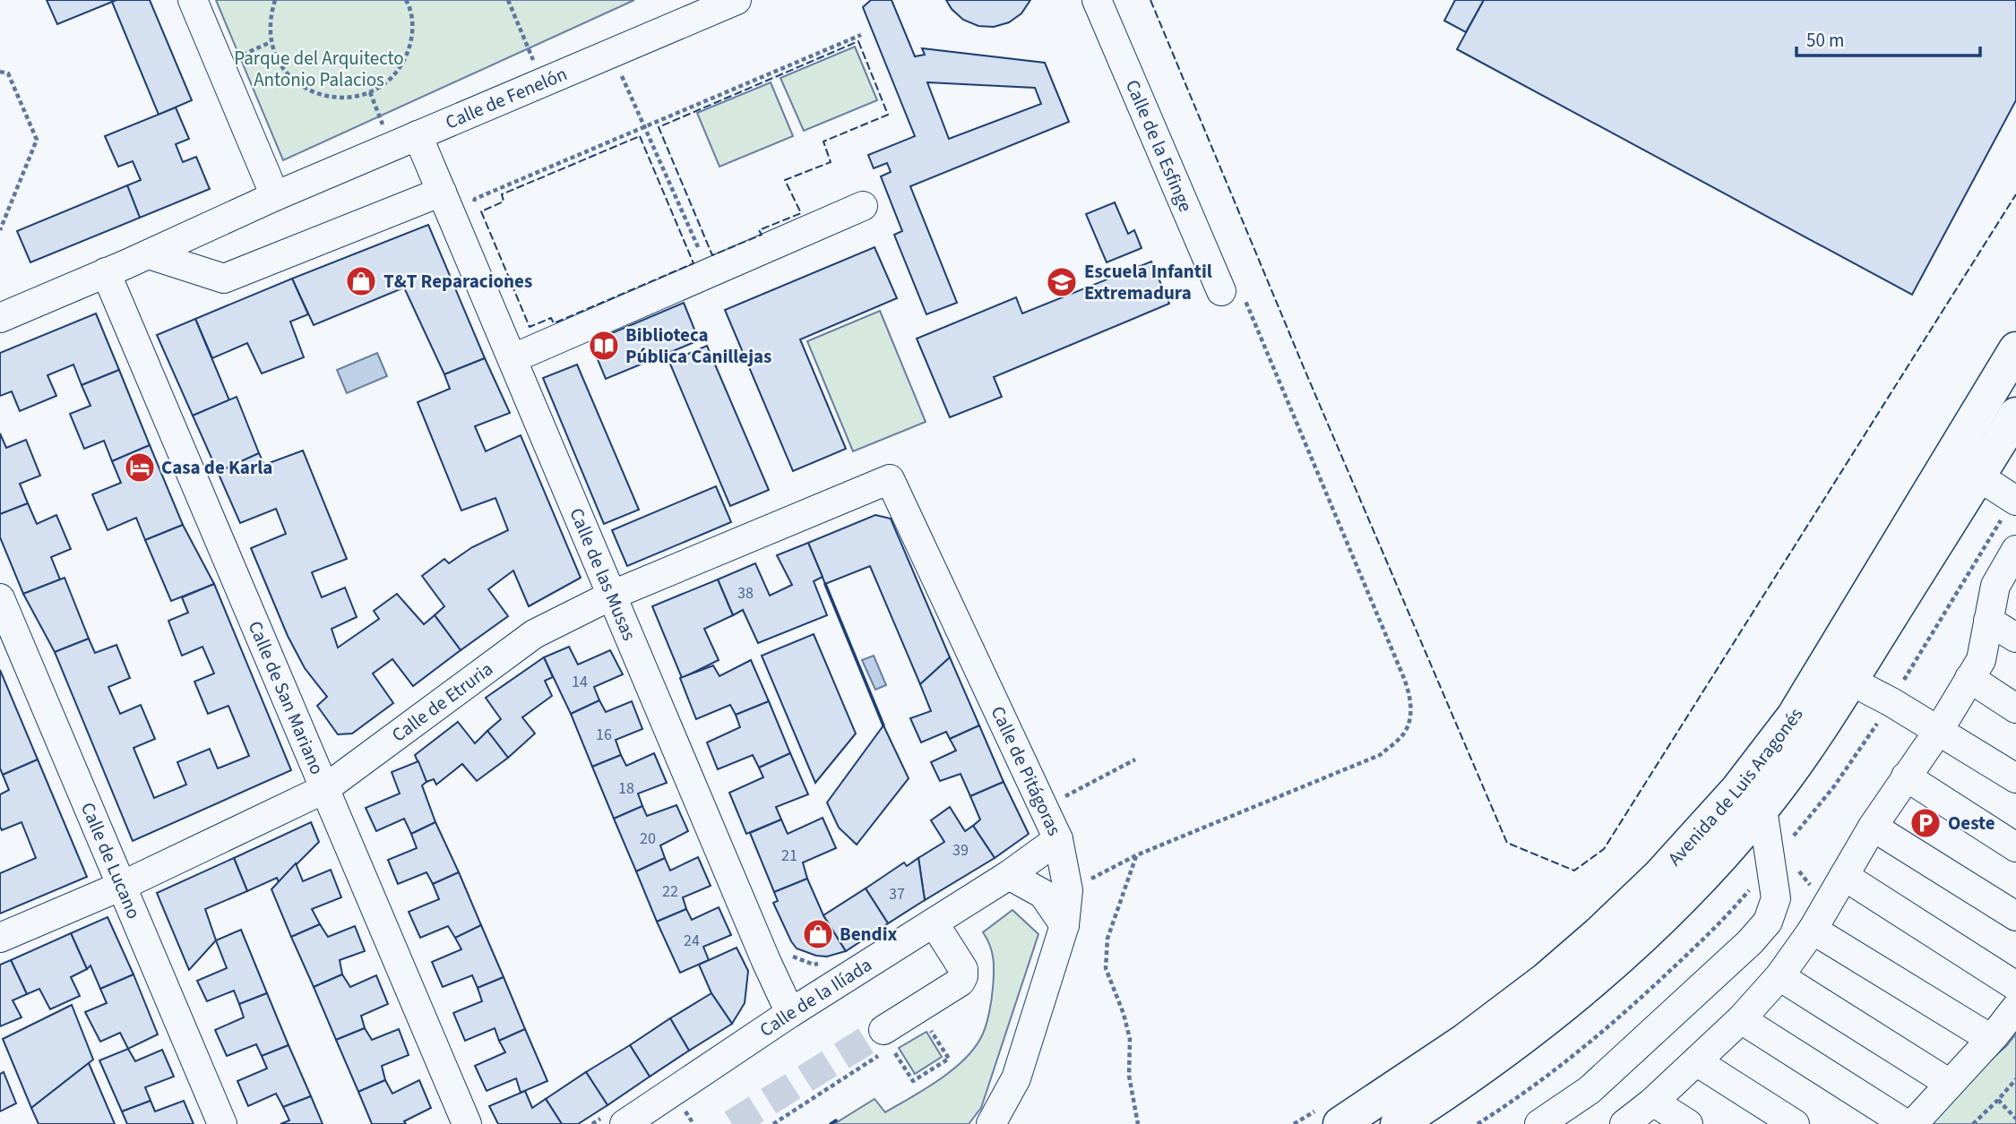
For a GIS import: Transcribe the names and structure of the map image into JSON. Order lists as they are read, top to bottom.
{
  "streets": {
    "main road": ["Avenida de Luis Aragonés"],
    "street": [
      "Calle de Fenelón",
      "Calle de la Esfinge",
      "Calle de las Musas",
      "Calle de San Mariano",
      "Calle de Etruria",
      "Calle de Pitágoras",
      "Calle de Lucano",
      "Calle de la Ilíada"
    ]
  },
  "crossings": [
    ["Calle de Fenelón", "Calle de las Musas"],
    ["Calle de Fenelón", "Calle de San Mariano"],
    ["Calle de las Musas", "Calle de Etruria"],
    ["Calle de las Musas", "Calle de la Ilíada"],
    ["Calle de San Mariano", "Calle de Etruria"],
    ["Calle de Etruria", "Calle de Pitágoras"],
    ["Calle de Etruria", "Calle de Lucano"],
    ["Calle de Pitágoras", "Calle de la Ilíada"]
  ],
  "parks": ["Parque del Arquitecto Antonio Palacios"],
  "places": {
    "shop": ["T&T Reparaciones", "Bendix"],
    "school or university": ["Escuela Infantil Extremadura"],
    "library": ["Biblioteca Pública Canillejas"],
    "hotel": ["Casa de Karla"],
    "parking": ["Oeste"]
  },
  "house_numbers": [
    "38",
    "14",
    "16",
    "18",
    "20",
    "39",
    "21",
    "22",
    "37",
    "24"
  ],
  "scale_bar": "50 m"
}
